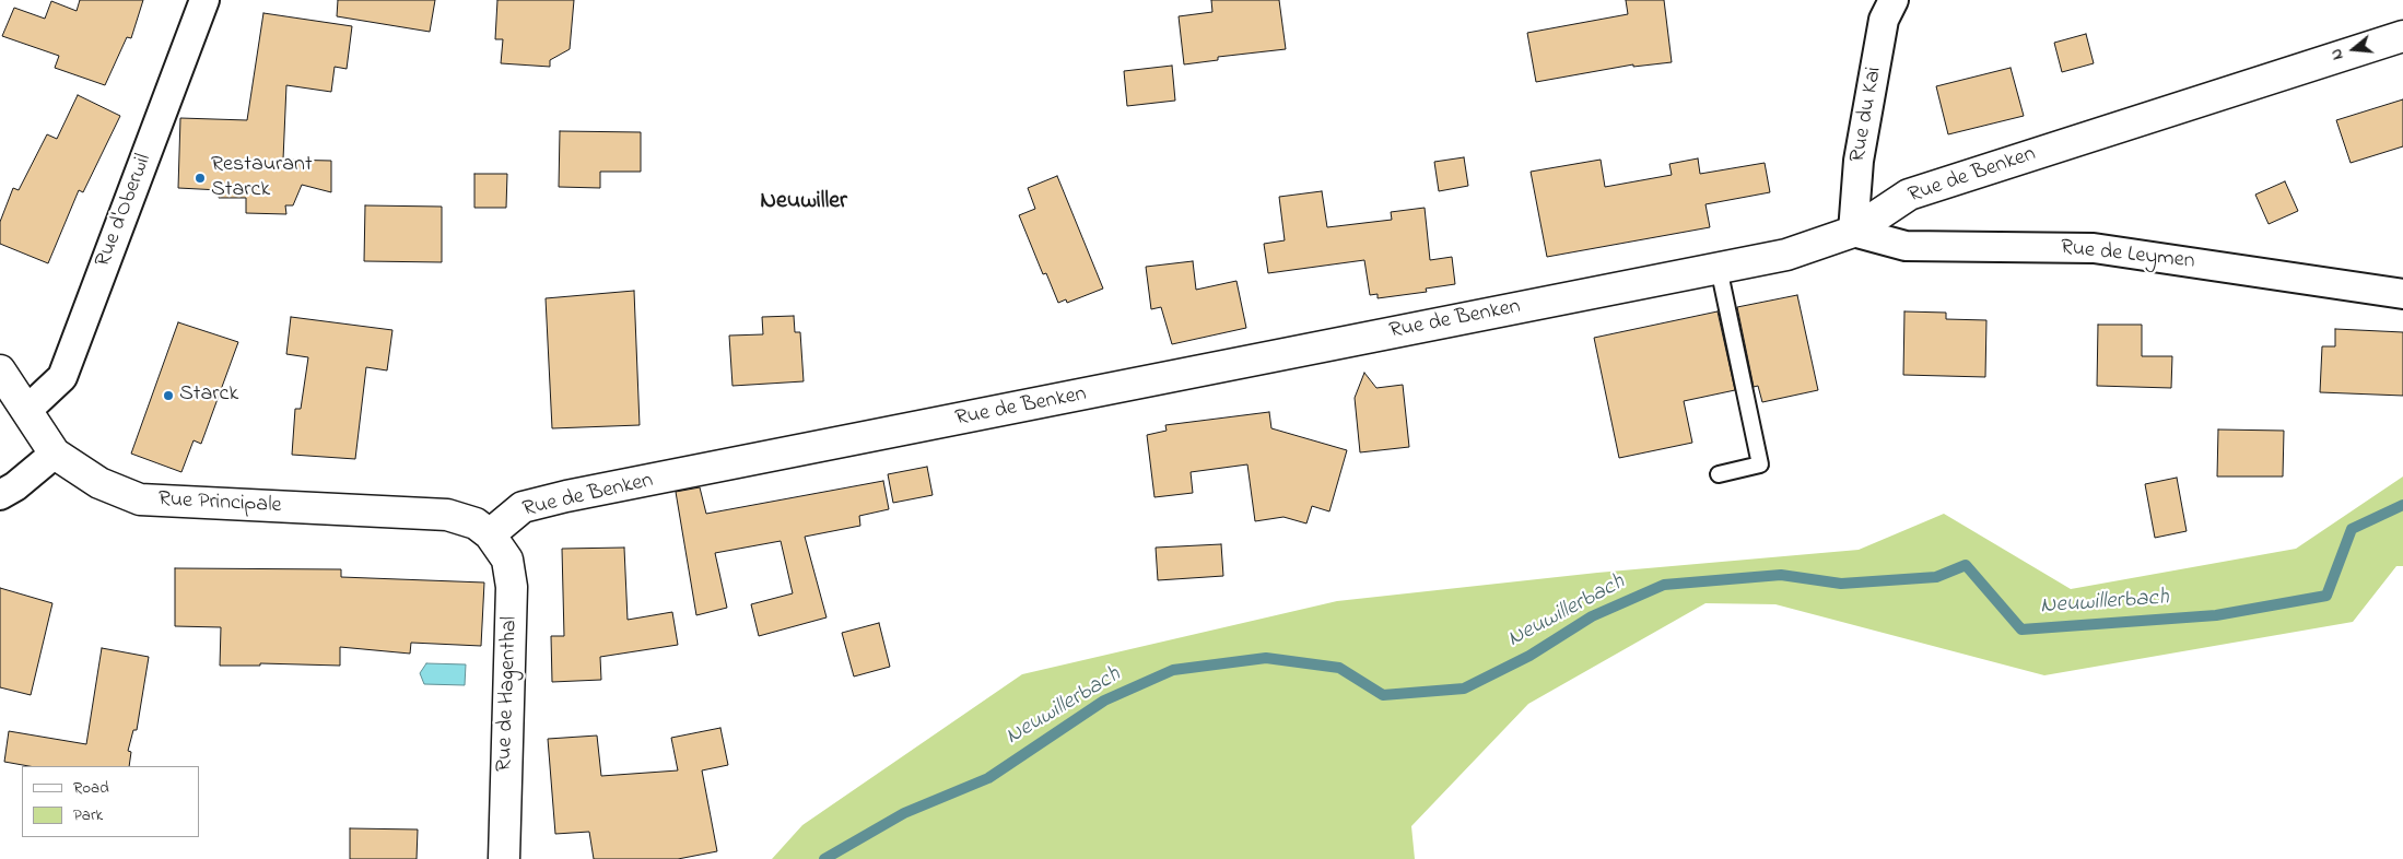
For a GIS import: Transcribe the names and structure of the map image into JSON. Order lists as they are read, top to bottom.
{
  "streets": {
    "street": [
      "Rue du Kai",
      "Rue de Benken",
      "Rue d'Oberwil",
      "Rue de Leymen",
      "Rue Principale",
      "Rue de Hagenthal"
    ]
  },
  "crossings": [
    ["Rue du Kai", "Rue de Benken"],
    ["Rue du Kai", "Rue de Leymen"],
    ["Rue de Benken", "Rue de Leymen"],
    ["Rue de Benken", "Rue Principale"],
    ["Rue de Benken", "Rue de Hagenthal"],
    ["Rue d'Oberwil", "Rue Principale"],
    ["Rue Principale", "Rue de Hagenthal"]
  ],
  "districts": ["Neuwiller"],
  "water": ["Neuwillerbach"],
  "places": ["Restaurant Starck", "Starck"],
  "legend": ["Road", "Park"],
  "north": "left"
}
